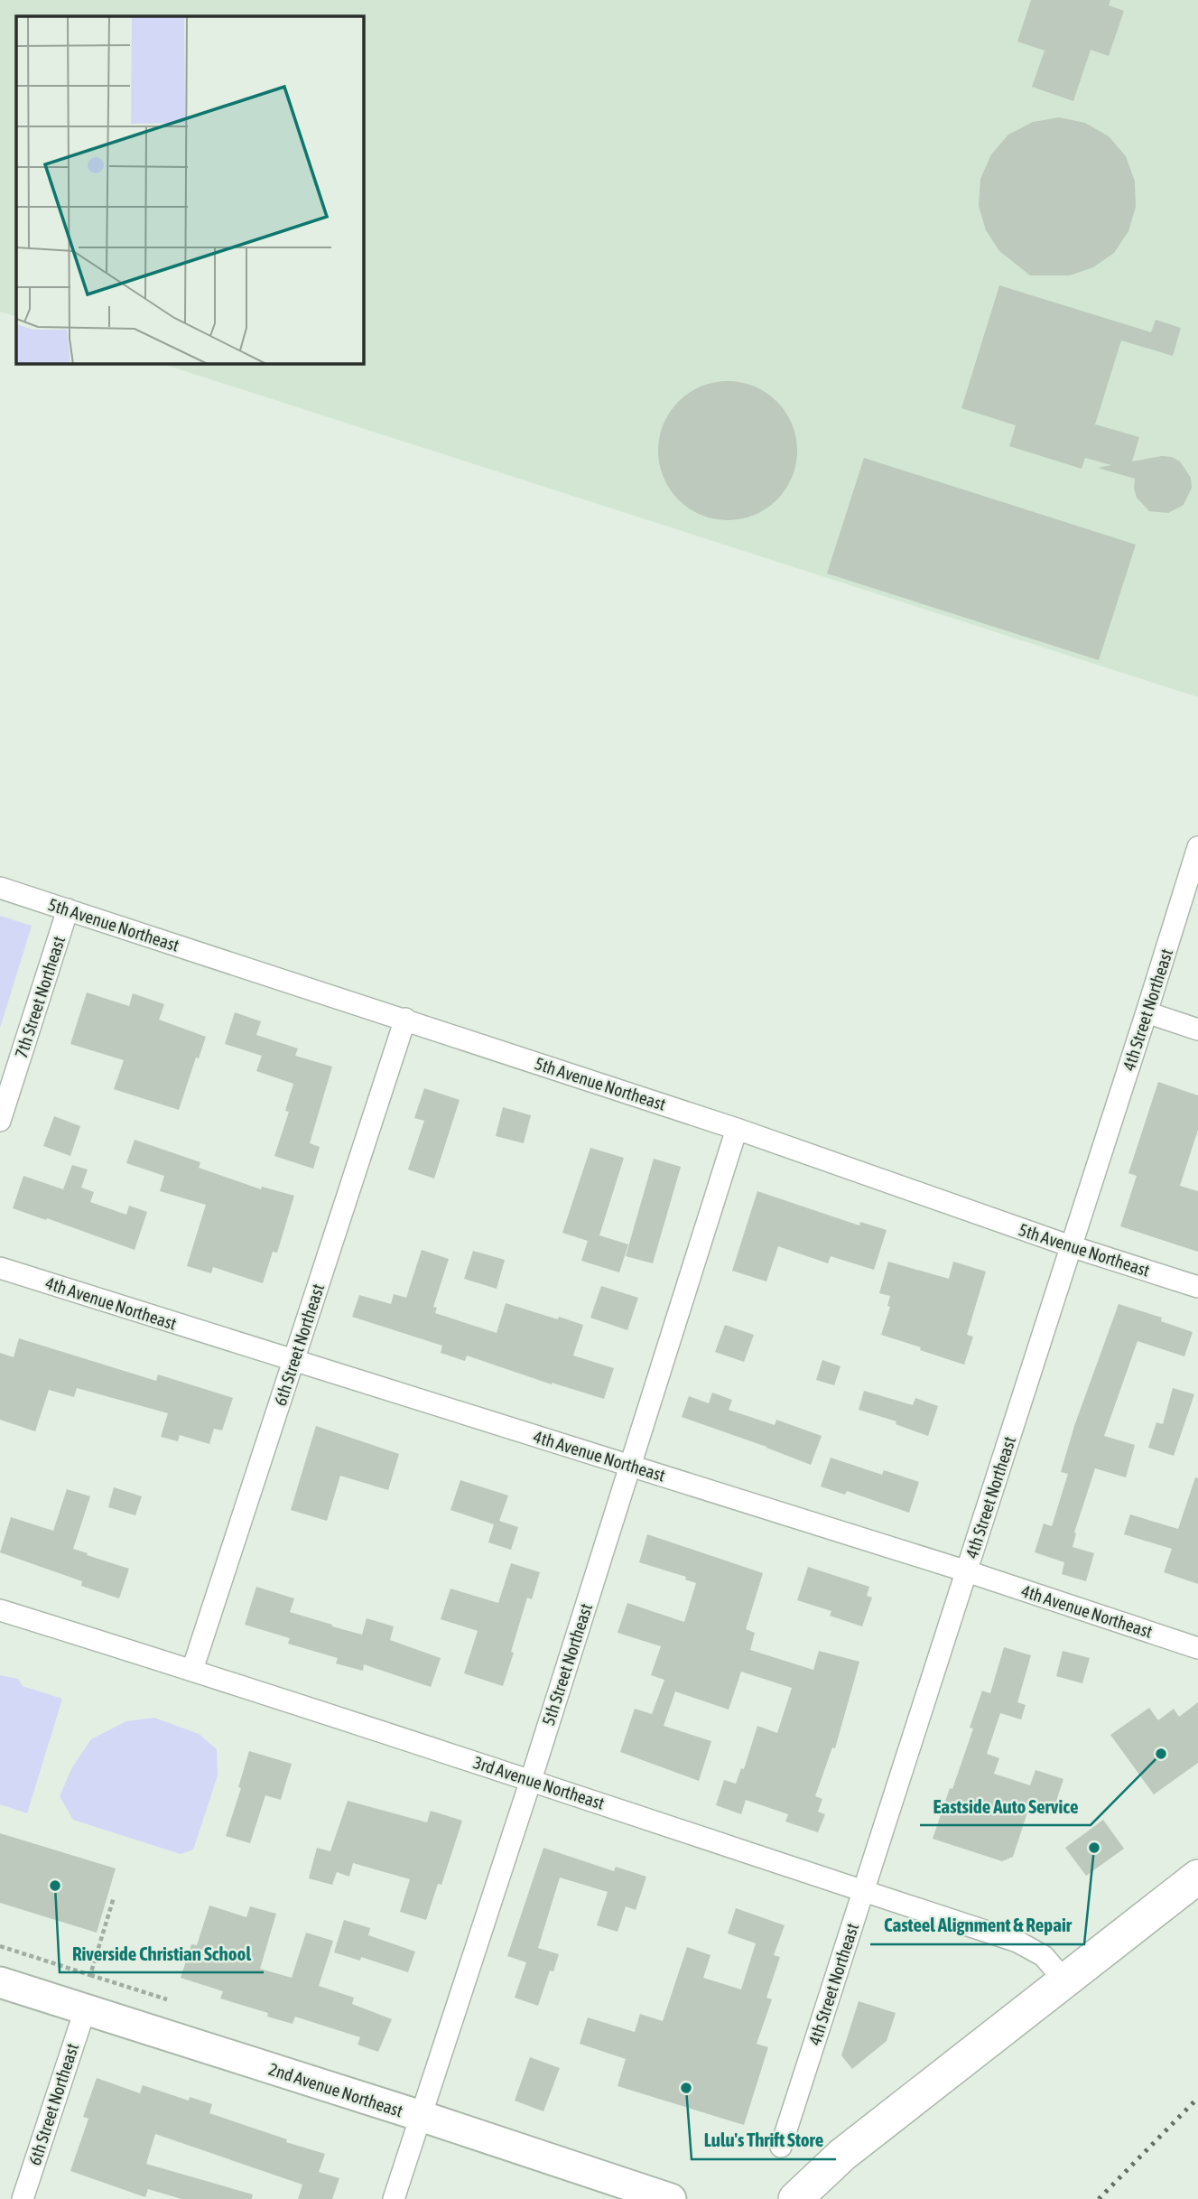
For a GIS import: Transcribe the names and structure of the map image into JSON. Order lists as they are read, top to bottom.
{
  "streets": {
    "street": [
      "5th Avenue Northeast",
      "7th Street Northeast",
      "4th Street Northeast",
      "4th Avenue Northeast",
      "6th Street Northeast",
      "5th Street Northeast",
      "3rd Avenue Northeast",
      "2nd Avenue Northeast"
    ]
  },
  "crossings": [
    ["5th Avenue Northeast", "7th Street Northeast"],
    ["5th Avenue Northeast", "4th Street Northeast"],
    ["5th Avenue Northeast", "6th Street Northeast"],
    ["5th Avenue Northeast", "5th Street Northeast"],
    ["4th Street Northeast", "4th Avenue Northeast"],
    ["4th Street Northeast", "3rd Avenue Northeast"],
    ["4th Avenue Northeast", "6th Street Northeast"],
    ["4th Avenue Northeast", "5th Street Northeast"],
    ["6th Street Northeast", "3rd Avenue Northeast"],
    ["6th Street Northeast", "2nd Avenue Northeast"],
    ["5th Street Northeast", "3rd Avenue Northeast"],
    ["5th Street Northeast", "2nd Avenue Northeast"]
  ],
  "places": [
    "Eastside Auto Service",
    "Casteel Alignment & Repair",
    "Riverside Christian School",
    "Lulu's Thrift Store"
  ]
}
